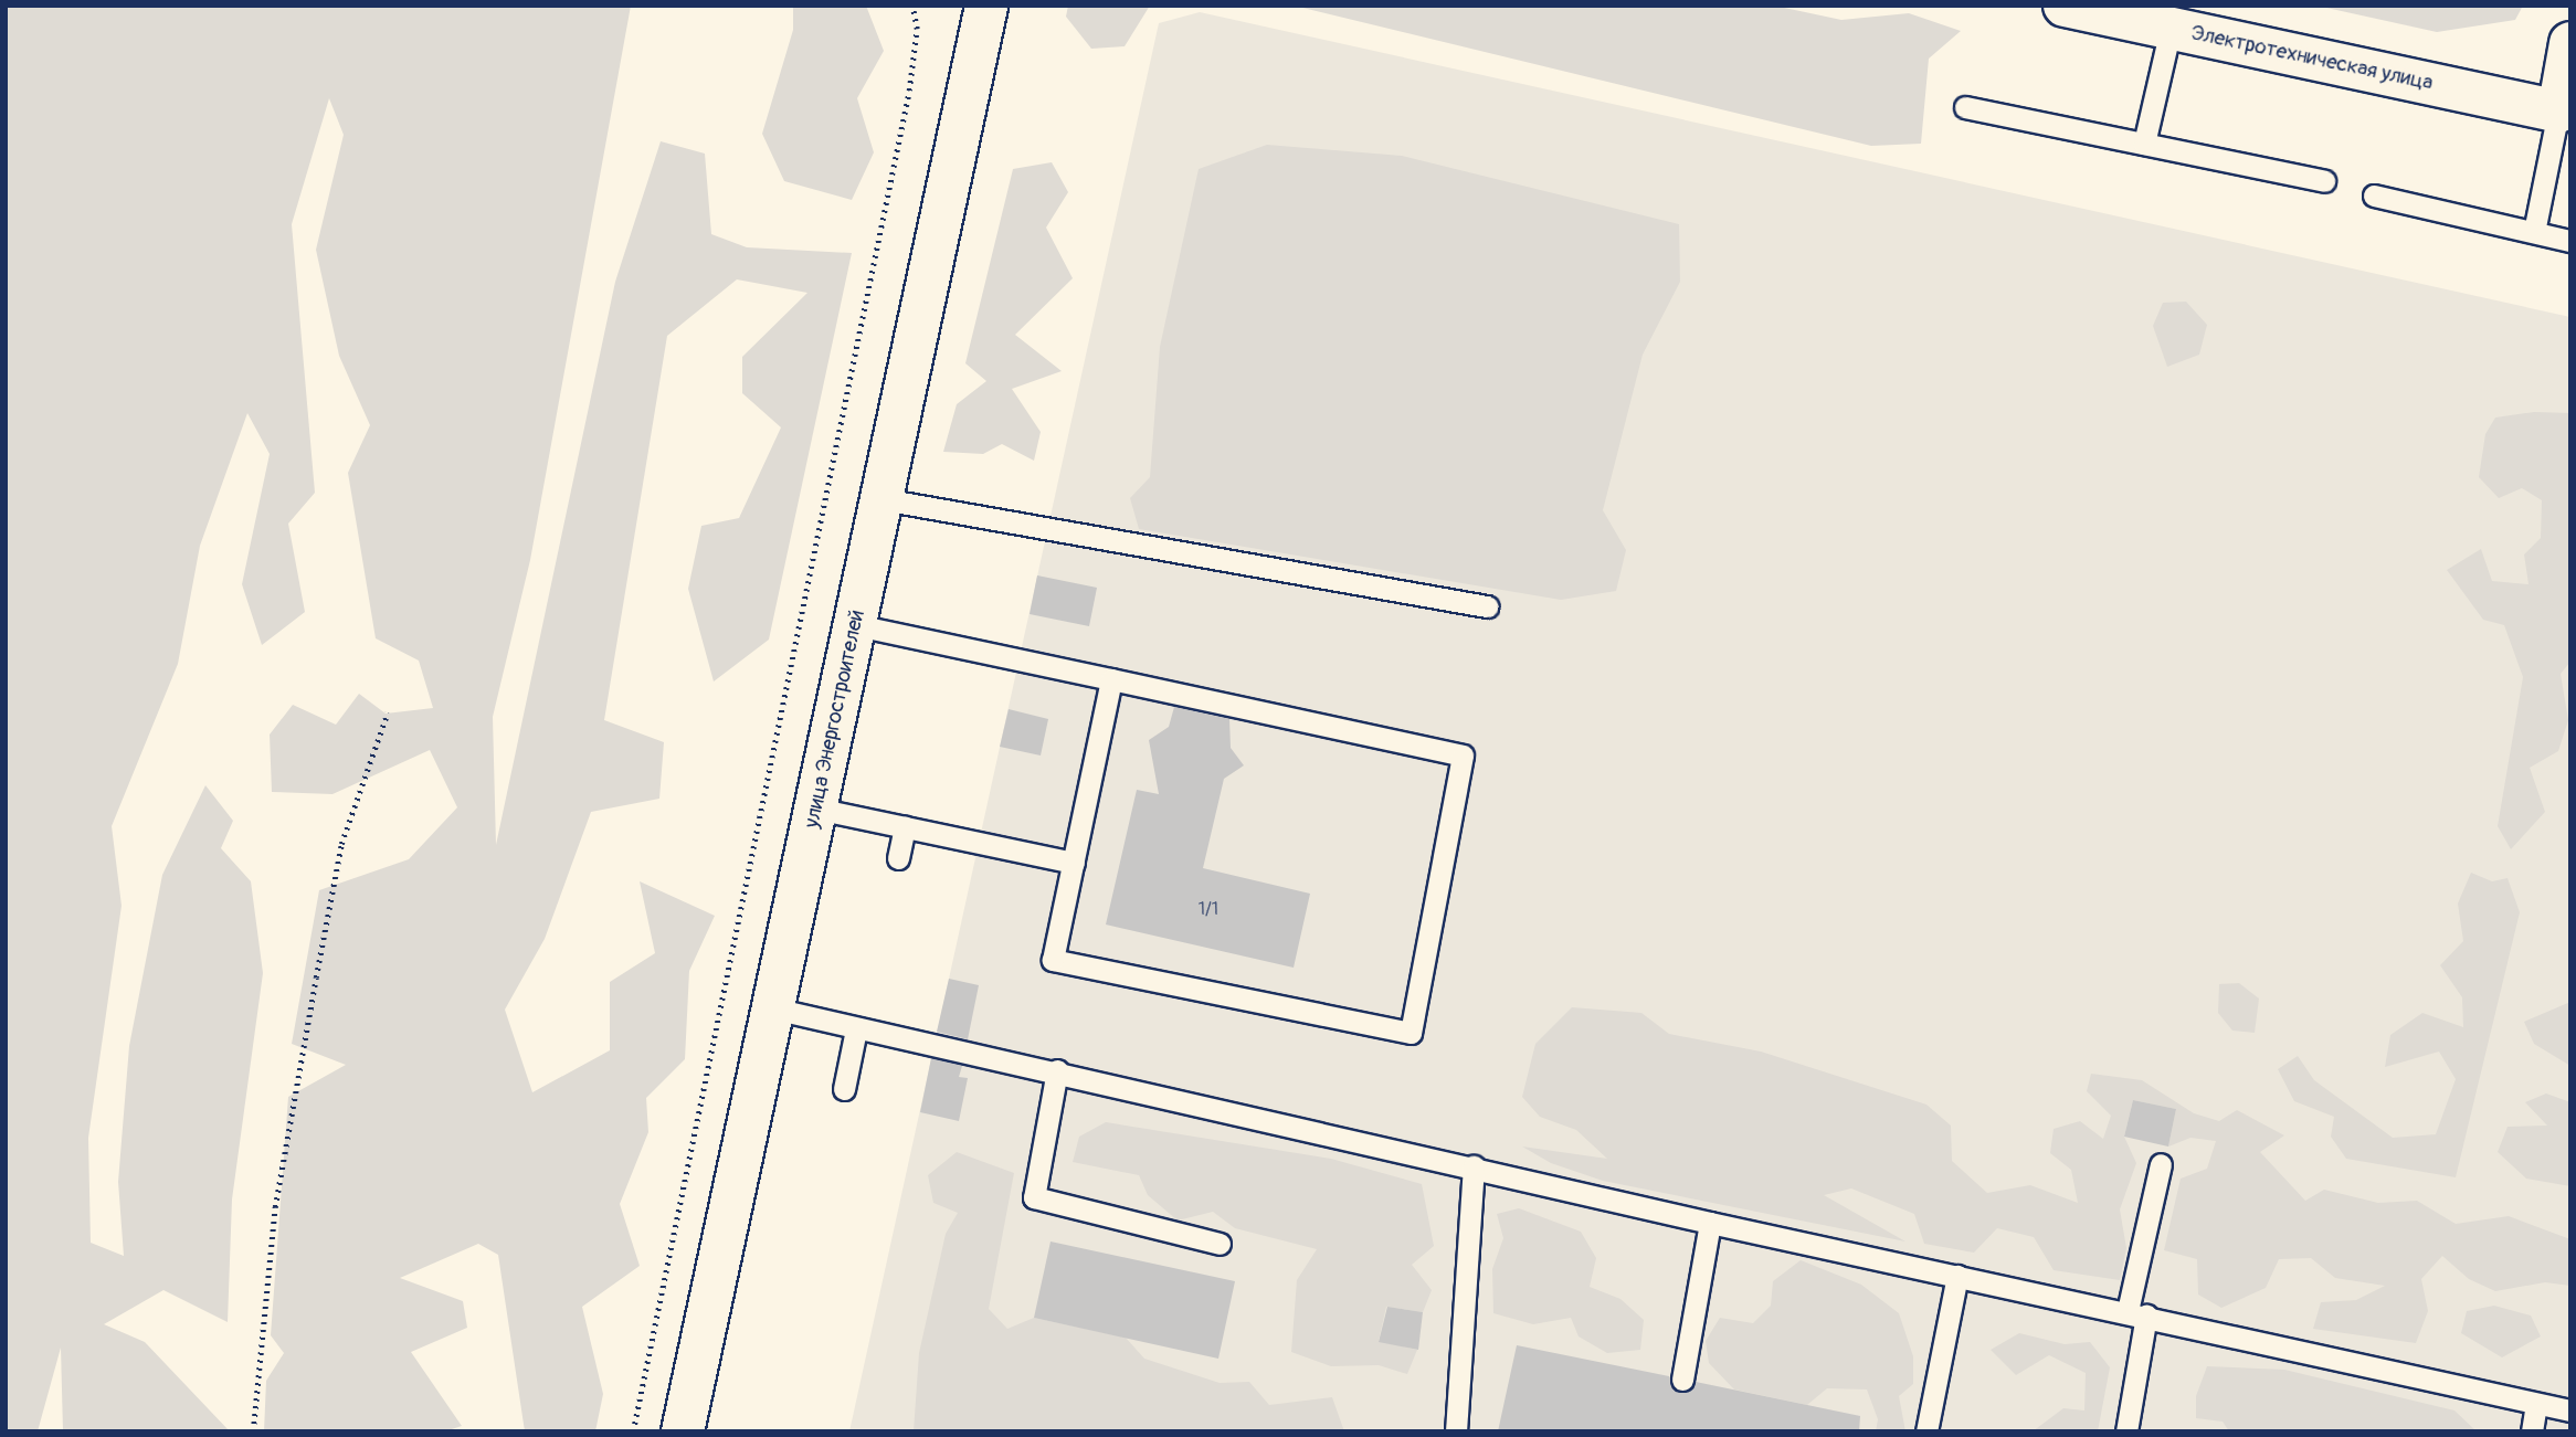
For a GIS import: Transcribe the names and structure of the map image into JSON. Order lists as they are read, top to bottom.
{
  "streets": {
    "main road": ["Электротехническая улица", "улица Энергостроителей"]
  },
  "house_numbers": ["1/1"]
}
